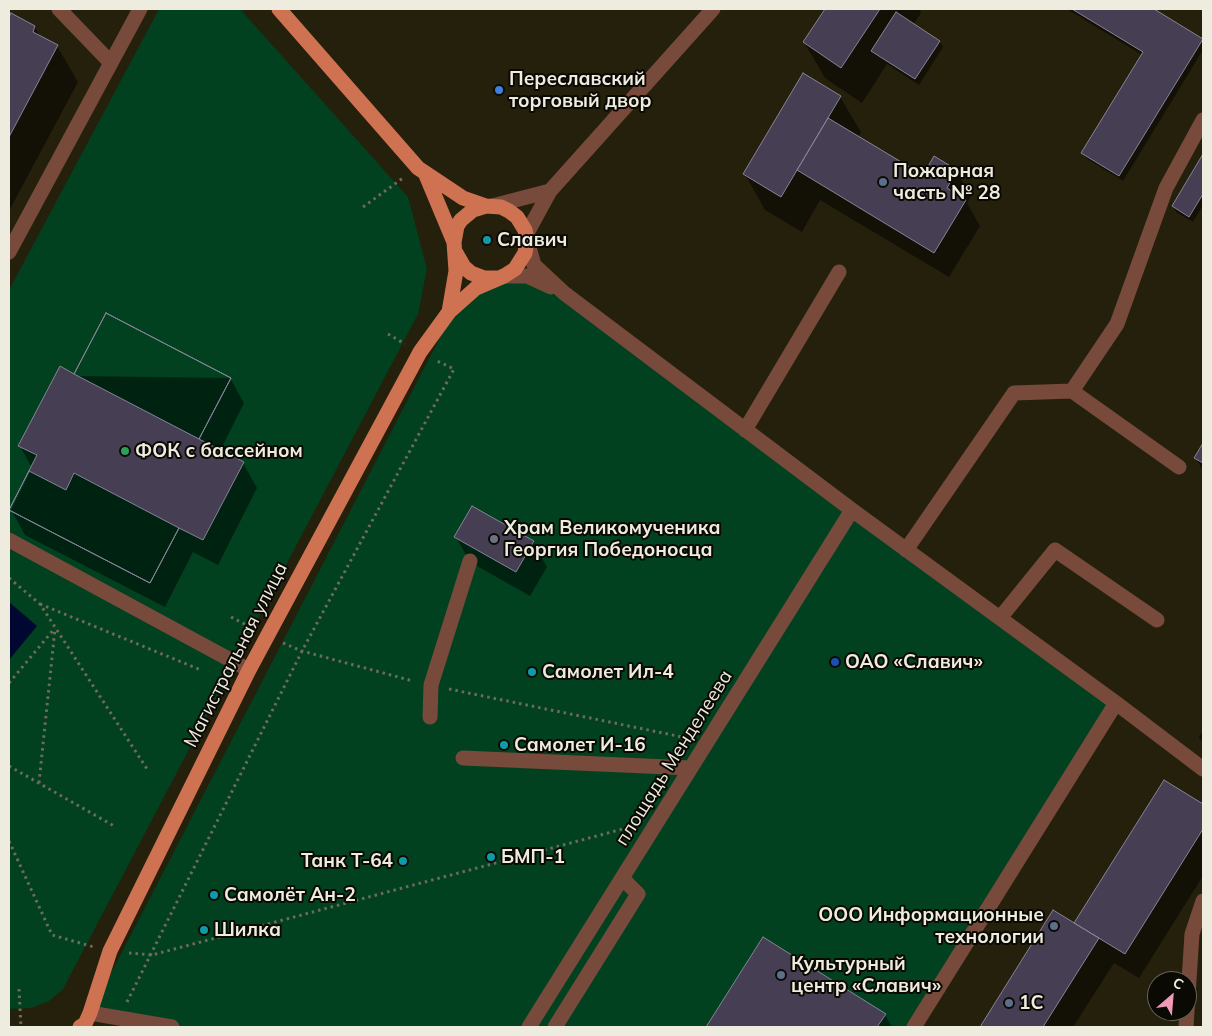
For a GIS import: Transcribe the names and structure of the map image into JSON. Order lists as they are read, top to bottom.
{
  "streets": {
    "main road": ["Магистральная улица"],
    "street": ["площадь Менделеева"]
  },
  "places": [
    "Переславский торговый двор",
    "Пожарная часть № 28",
    "Славич",
    "ФОК с бассейном",
    "Храм Великомученика Георгия Победоносца",
    "ОАО «Славич»",
    "Самолет Ил-4",
    "Самолет И-16",
    "БМП-1",
    "Танк Т-64",
    "Самолёт Ан-2",
    "ООО Информационные технологии",
    "Шилка",
    "Культурный центр «Славич»",
    "1С"
  ],
  "north": "top right"
}
